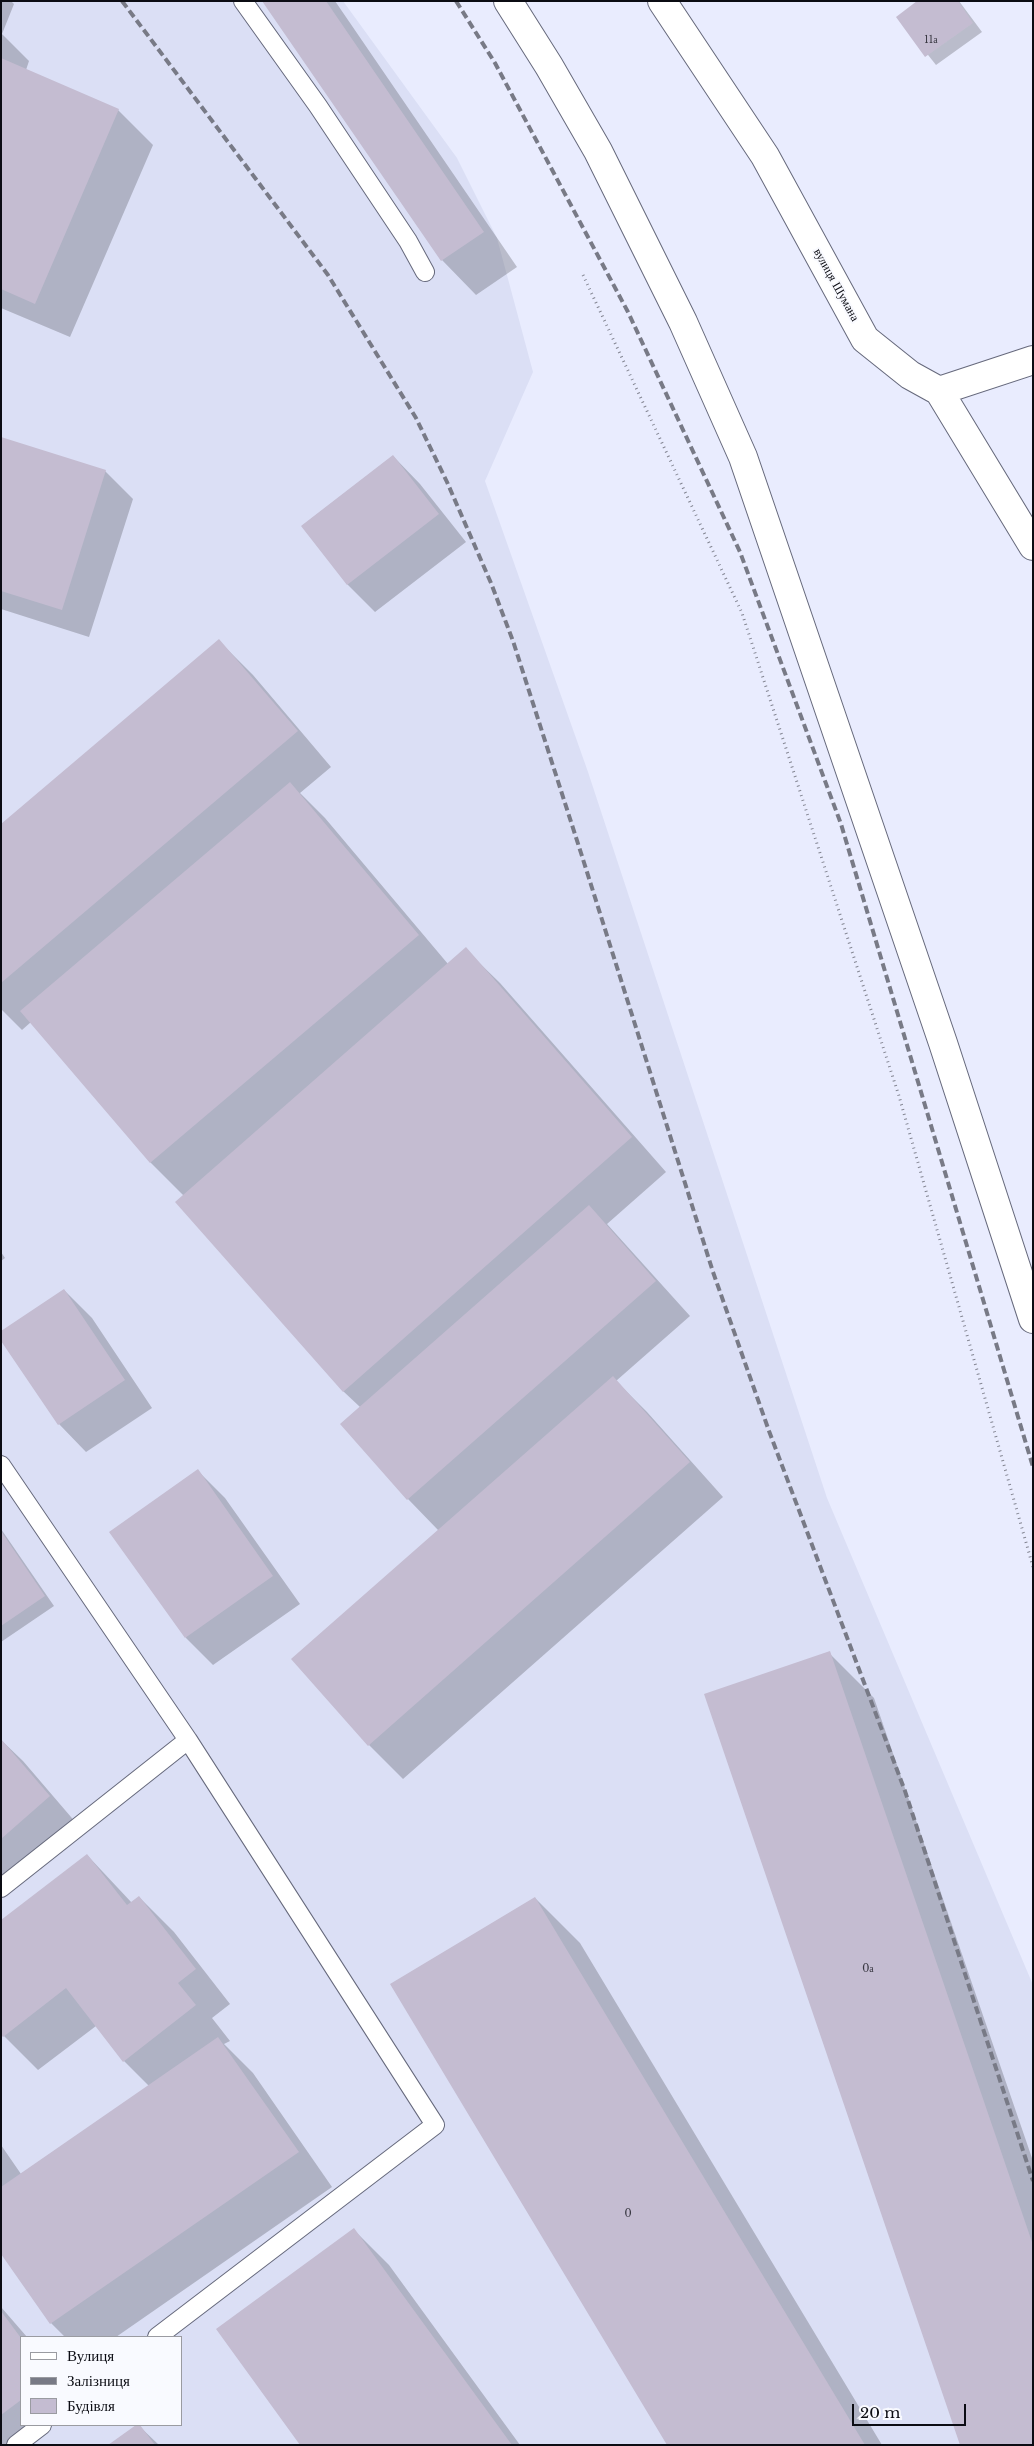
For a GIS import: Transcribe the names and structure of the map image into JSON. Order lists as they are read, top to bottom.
{
  "streets": {
    "street": ["вулиця Шумана"]
  },
  "house_numbers": ["11а", "0а", "0"],
  "legend": ["Вулиця", "Залізниця", "Будівля"],
  "scale_bar": "20 m"
}
